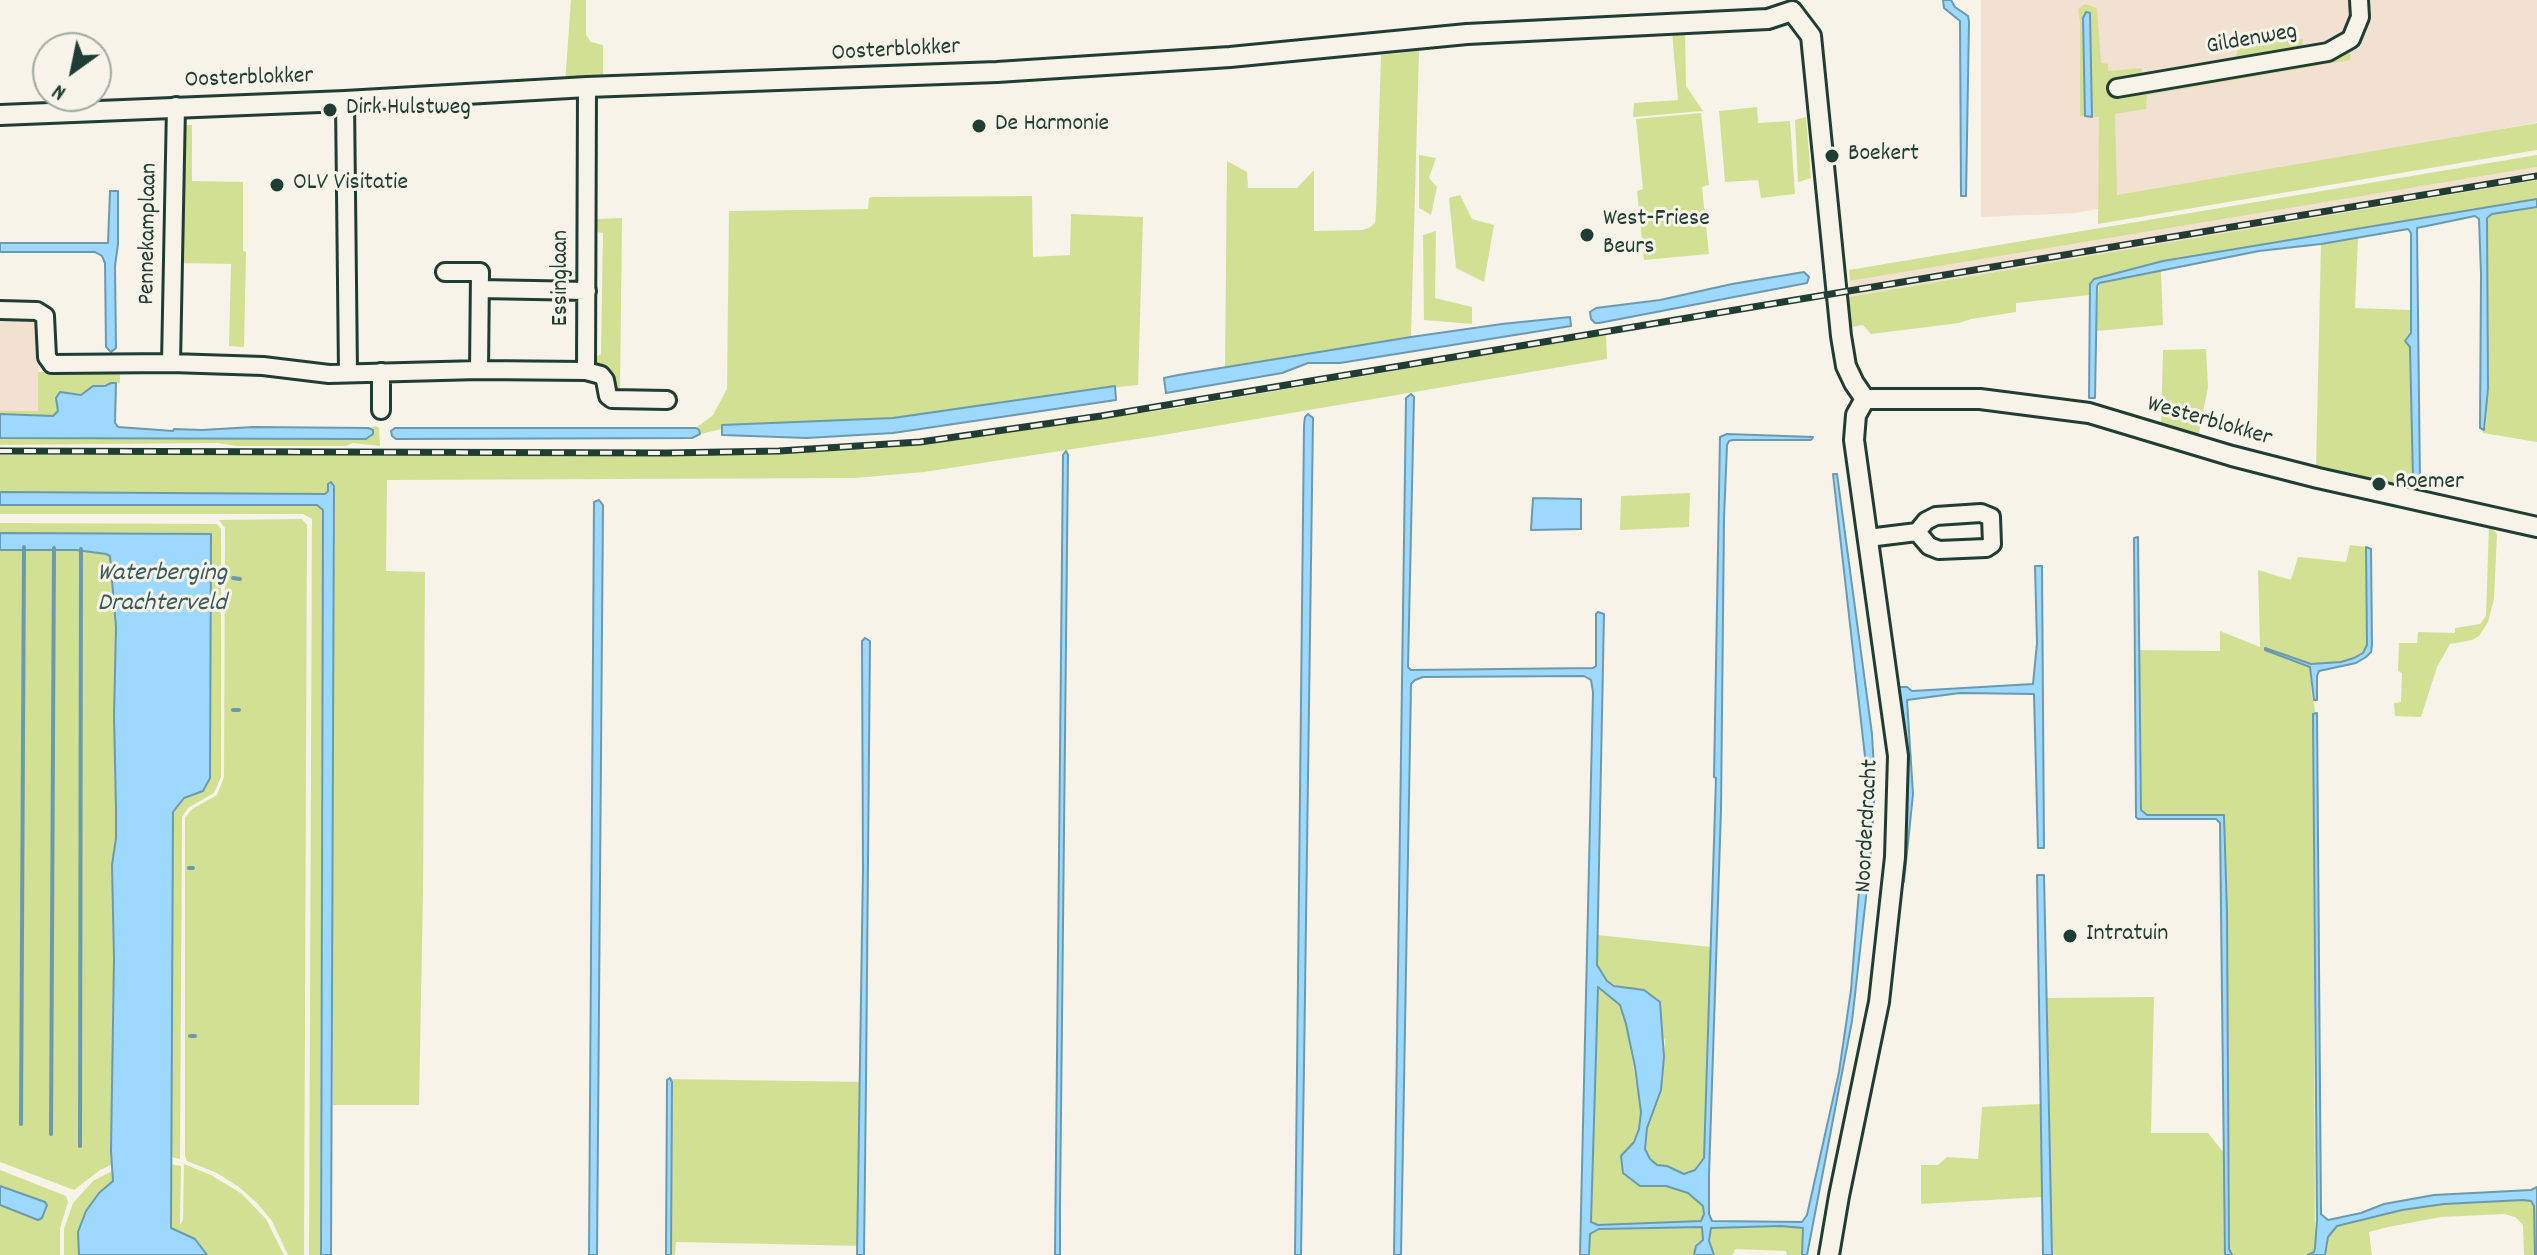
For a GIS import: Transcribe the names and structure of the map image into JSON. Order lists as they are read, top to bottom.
{
  "streets": {
    "street": [
      "Gildenweg",
      "Oosterblokker",
      "Pennekamplaan",
      "Essinglaan",
      "Westerblokker",
      "Noorderdracht"
    ]
  },
  "crossings": [
    ["Oosterblokker", "Pennekamplaan"],
    ["Oosterblokker", "Essinglaan"],
    ["Westerblokker", "Noorderdracht"]
  ],
  "water": ["Waterberging Drachterveld"],
  "places": [
    "Dirk Hulstweg",
    "De Harmonie",
    "Boekert",
    "OLV Visitatie",
    "West-Friese Beurs",
    "Roemer",
    "Intratuin"
  ],
  "north": "bottom left"
}
